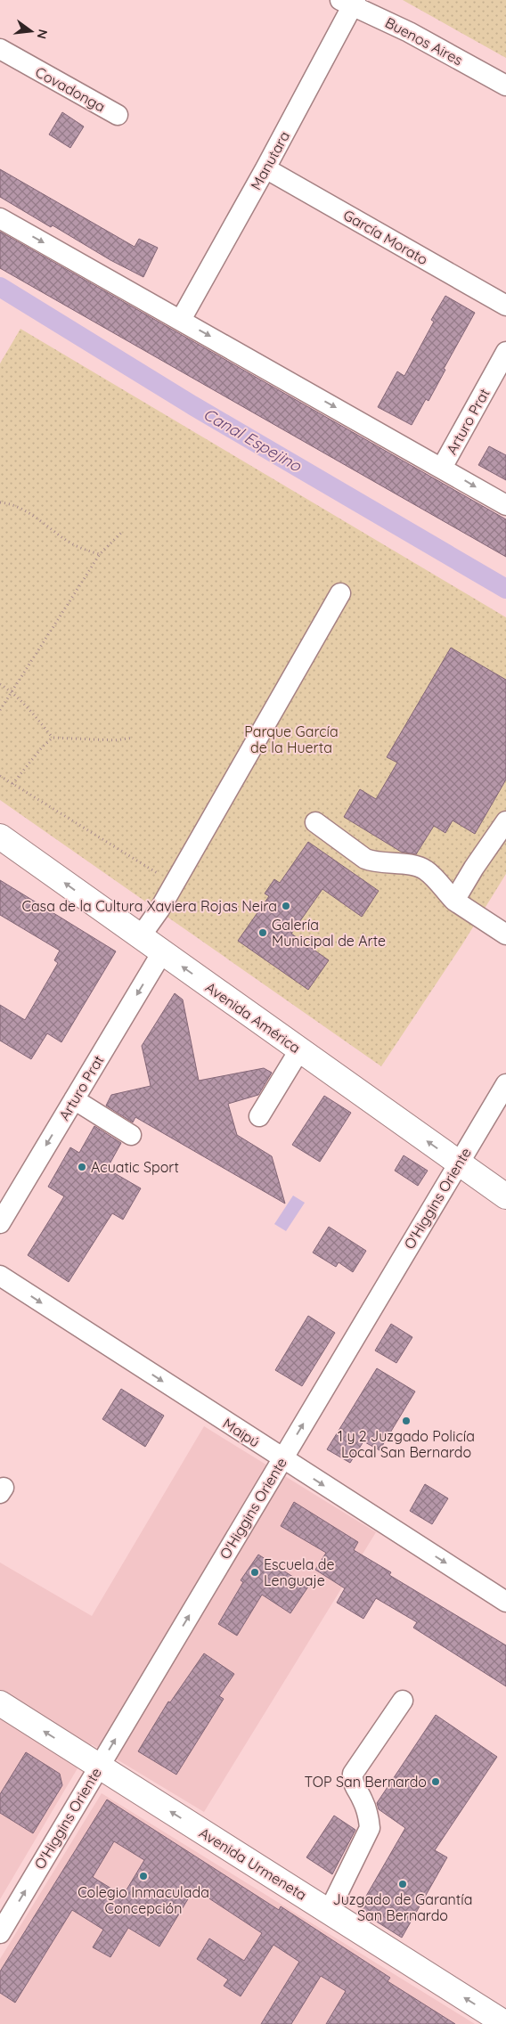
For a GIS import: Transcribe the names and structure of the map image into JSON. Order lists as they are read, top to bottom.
{
  "streets": {
    "main road": ["Avenida América", "Avenida Urmeneta"],
    "street": [
      "Buenos Aires",
      "Covadonga",
      "Manutara",
      "García Morato",
      "Arturo Prat",
      "O'Higgins Oriente",
      "Maipú"
    ]
  },
  "crossings": [
    ["Buenos Aires", "Manutara"],
    ["Manutara", "García Morato"],
    ["Arturo Prat", "Avenida América"],
    ["Avenida América", "O'Higgins Oriente"],
    ["O'Higgins Oriente", "Maipú"],
    ["O'Higgins Oriente", "Avenida Urmeneta"]
  ],
  "one_way": [
    "Arturo Prat",
    "Avenida América",
    "O'Higgins Oriente",
    "Maipú",
    "Avenida Urmeneta"
  ],
  "water": ["Canal Espejino"],
  "parks": ["Parque García de la Huerta"],
  "places": [
    "Casa de la Cultura Xaviera Rojas Neira",
    "Galería Municipal de Arte",
    "Acuatic Sport",
    "1 y 2 Juzgado Policía Local San Bernardo",
    "Escuela de Lenguaje",
    "TOP San Bernardo",
    "Colegio Inmaculada Concepción",
    "Juzgado de Garantía San Bernardo"
  ],
  "north": "right"
}
